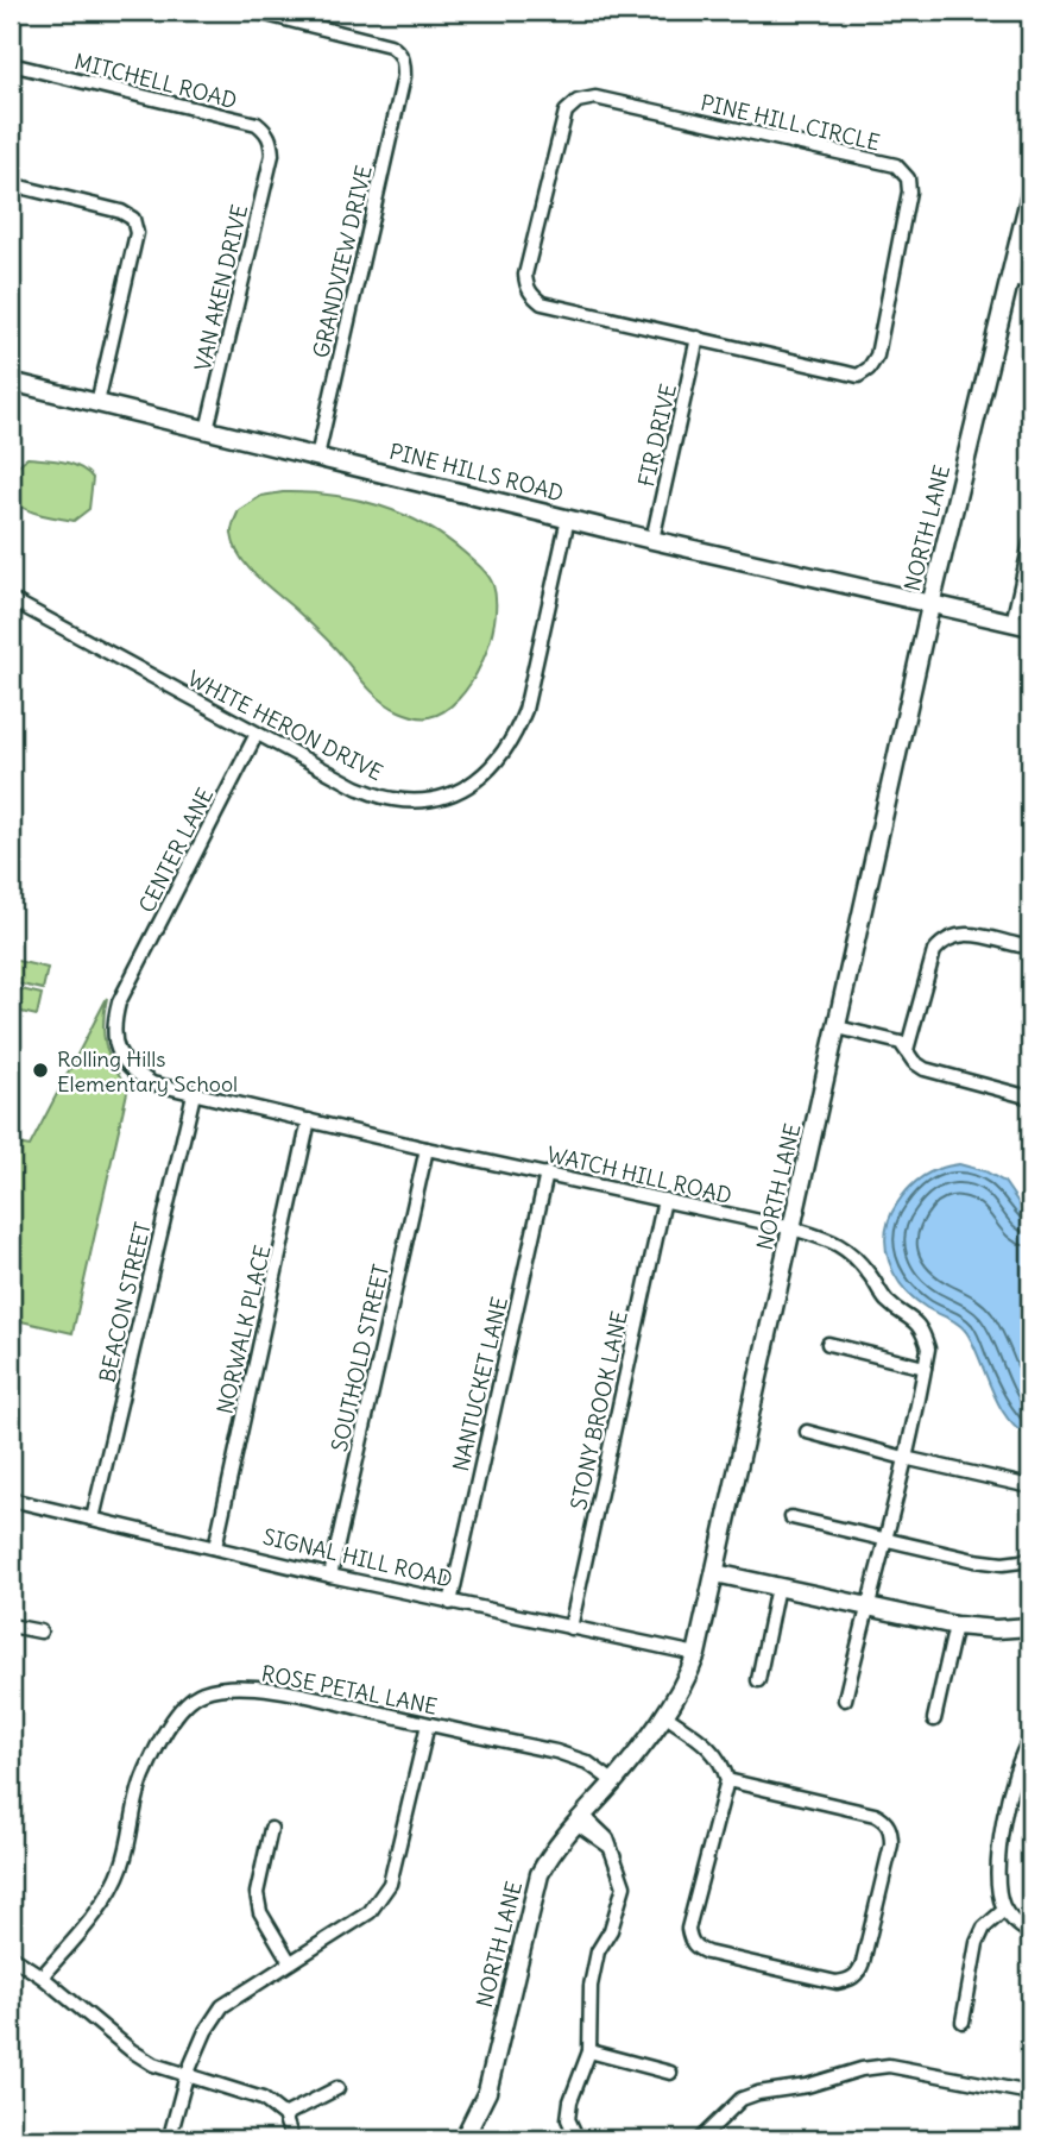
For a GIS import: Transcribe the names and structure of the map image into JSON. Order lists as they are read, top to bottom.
{
  "streets": {
    "street": [
      "MITCHELL ROAD",
      "PINE HILL CIRCLE",
      "GRANDVIEW DRIVE",
      "VAN AKEN DRIVE",
      "FIR DRIVE",
      "PINE HILLS ROAD",
      "NORTH LANE",
      "WHITE HERON DRIVE",
      "CENTER LANE",
      "WATCH HILL ROAD",
      "BEACON STREET",
      "NORWALK PLACE",
      "SOUTHOLD STREET",
      "NANTUCKET LANE",
      "STONY BROOK LANE",
      "SIGNAL HILL ROAD",
      "ROSE PETAL LANE"
    ]
  },
  "crossings": [
    ["MITCHELL ROAD", "VAN AKEN DRIVE"],
    ["PINE HILL CIRCLE", "FIR DRIVE"],
    ["GRANDVIEW DRIVE", "PINE HILLS ROAD"],
    ["VAN AKEN DRIVE", "PINE HILLS ROAD"],
    ["FIR DRIVE", "PINE HILLS ROAD"],
    ["PINE HILLS ROAD", "NORTH LANE"],
    ["PINE HILLS ROAD", "WHITE HERON DRIVE"],
    ["NORTH LANE", "WATCH HILL ROAD"],
    ["NORTH LANE", "SIGNAL HILL ROAD"],
    ["NORTH LANE", "ROSE PETAL LANE"],
    ["WHITE HERON DRIVE", "CENTER LANE"],
    ["CENTER LANE", "WATCH HILL ROAD"],
    ["WATCH HILL ROAD", "BEACON STREET"],
    ["WATCH HILL ROAD", "NORWALK PLACE"],
    ["WATCH HILL ROAD", "SOUTHOLD STREET"],
    ["WATCH HILL ROAD", "NANTUCKET LANE"],
    ["WATCH HILL ROAD", "STONY BROOK LANE"],
    ["BEACON STREET", "SIGNAL HILL ROAD"],
    ["NORWALK PLACE", "SIGNAL HILL ROAD"],
    ["SOUTHOLD STREET", "SIGNAL HILL ROAD"],
    ["NANTUCKET LANE", "SIGNAL HILL ROAD"],
    ["STONY BROOK LANE", "SIGNAL HILL ROAD"]
  ],
  "places": ["Rolling Hills Elementary School"]
}
